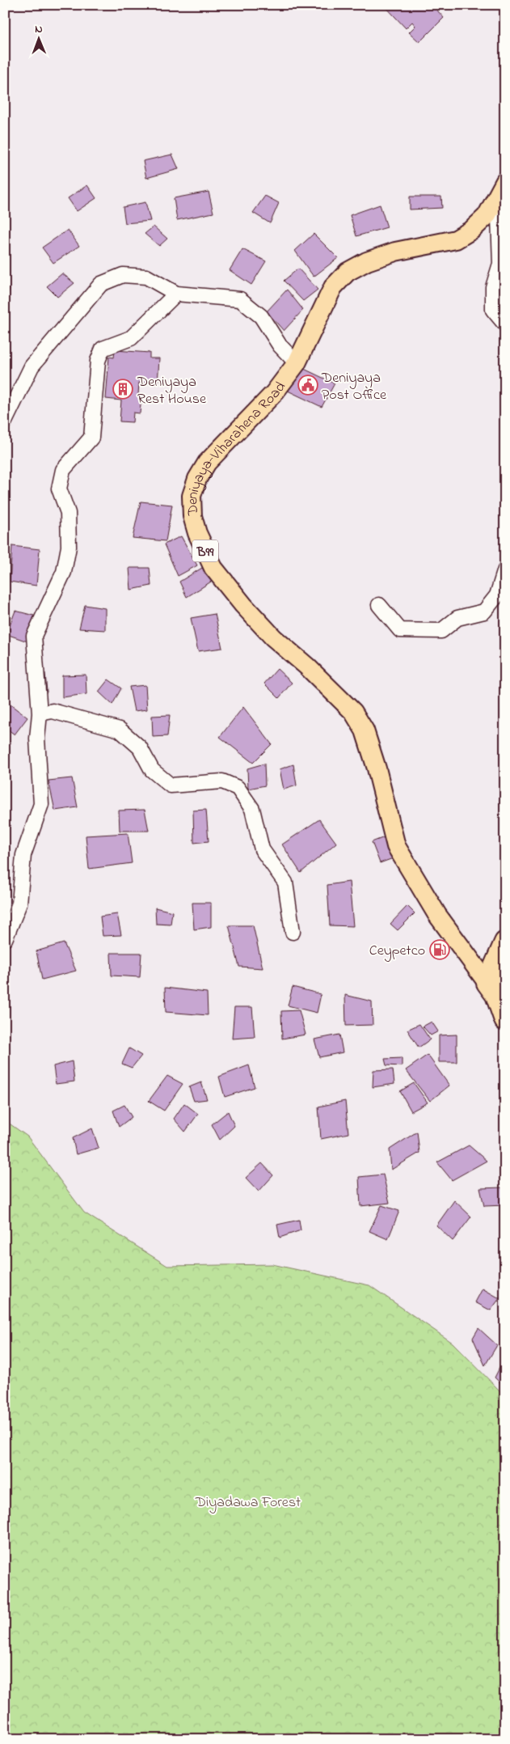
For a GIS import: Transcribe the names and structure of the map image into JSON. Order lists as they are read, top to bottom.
{
  "streets": {
    "main road": ["Deniyaya-Viharahena Road", "B99"]
  },
  "parks": ["Diyadawa Forest"],
  "places": {
    "public building": ["Deniyaya Post Office"],
    "building": ["Deniyaya Rest House"],
    "fuel station": ["Ceypetco"]
  },
  "north": "top"
}
